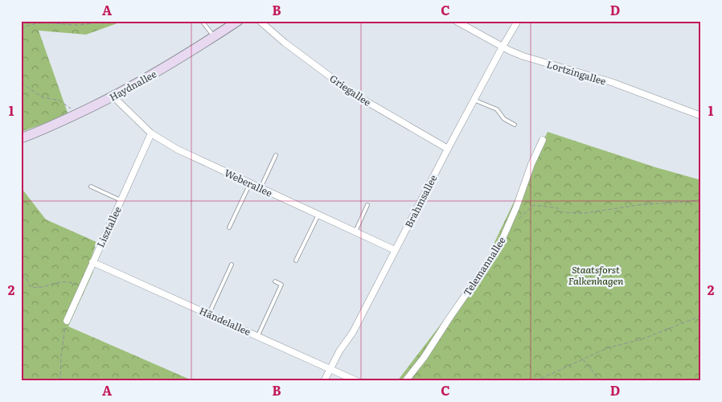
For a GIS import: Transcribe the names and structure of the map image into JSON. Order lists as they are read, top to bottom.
{
  "streets": {
    "street": [
      "Lortzingallee",
      "Haydnallee",
      "Griegallee",
      "Weberallee",
      "Brahmsallee",
      "Lisztallee",
      "Telemannallee",
      "Händelallee"
    ]
  },
  "crossings": [
    ["Lortzingallee", "Brahmsallee"],
    ["Haydnallee", "Weberallee"],
    ["Griegallee", "Brahmsallee"],
    ["Weberallee", "Brahmsallee"],
    ["Weberallee", "Lisztallee"],
    ["Brahmsallee", "Händelallee"],
    ["Lisztallee", "Händelallee"]
  ],
  "parks": ["Staatsforst Falkenhagen"],
  "grid": {
    "columns": [
      "A",
      "B",
      "C",
      "D"
    ],
    "rows": ["1", "2"]
  }
}
